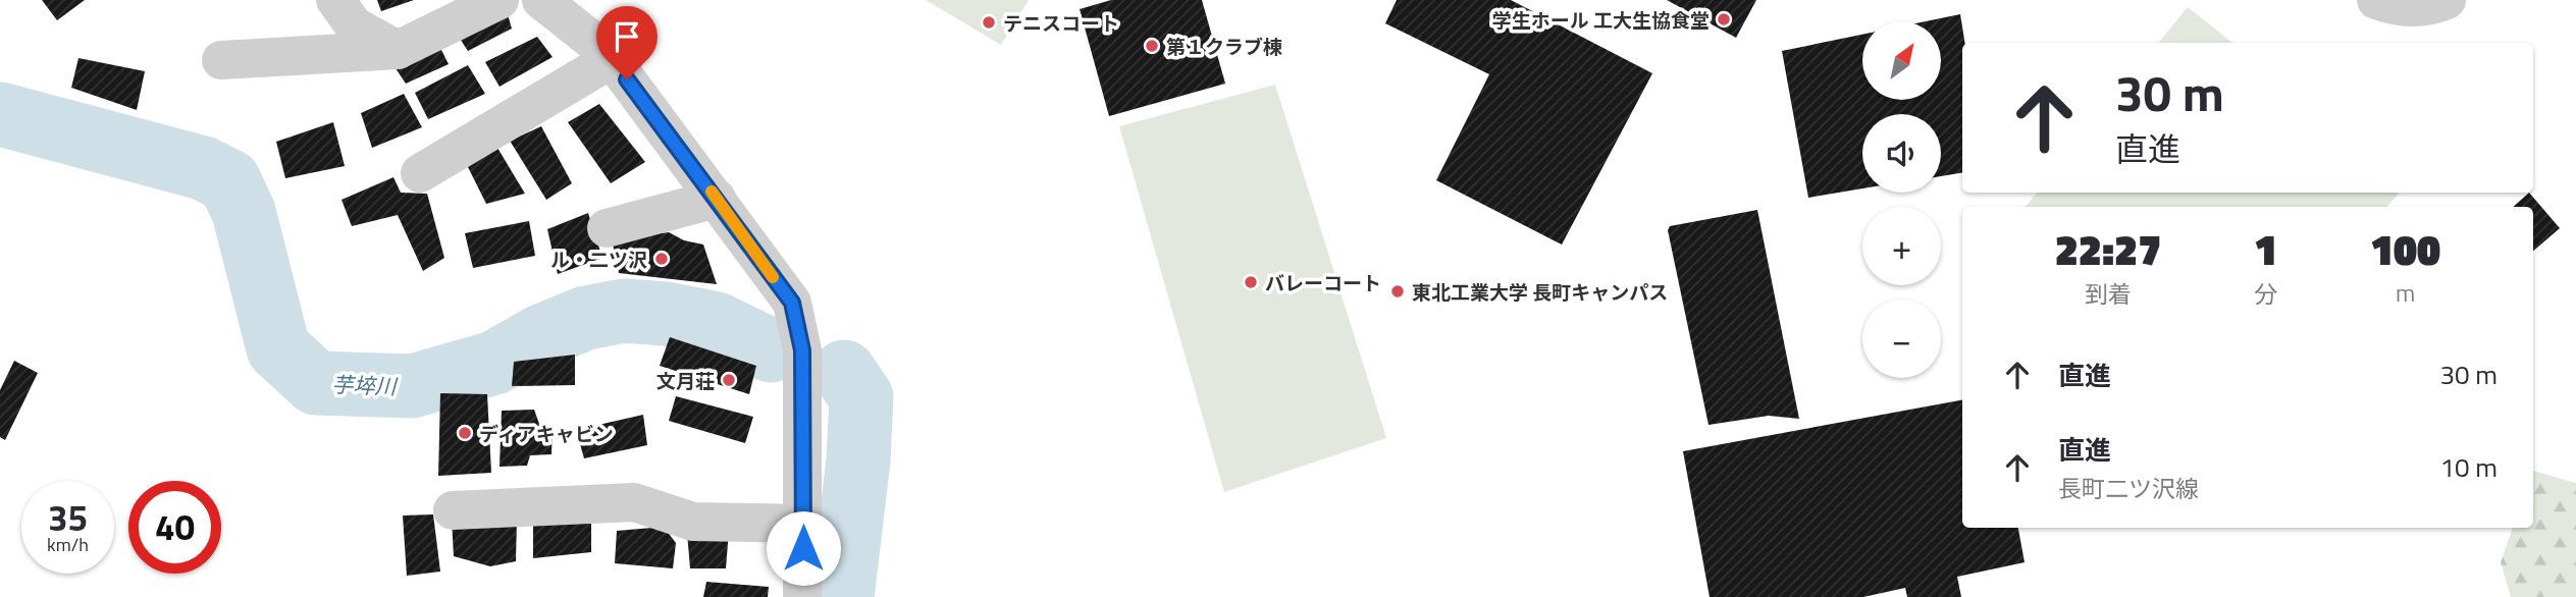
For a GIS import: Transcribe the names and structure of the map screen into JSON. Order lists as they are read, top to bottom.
{
  "water": ["芋埣川"],
  "places": [
    "学生ホール 工大生協食堂",
    "テニスコート",
    "第１クラブ棟",
    "ル・二ツ沢",
    "バレーコート",
    "東北工業大学 長町キャンパス",
    "文月荘",
    "ディアキャビン"
  ],
  "north": "top right",
  "page": {
    "map_buttons": ["+", "−"],
    "turn": ["30 m", "直進"],
    "eta": [
      "22:27",
      "到着",
      "1",
      "分",
      "100",
      "m"
    ],
    "list": [
      {
        "name": "直進",
        "value": "30 m"
      },
      {
        "name": "直進",
        "note": "長町二ツ沢線",
        "value": "10 m"
      }
    ],
    "speed": "35 km/h",
    "limit": "40"
  }
}
